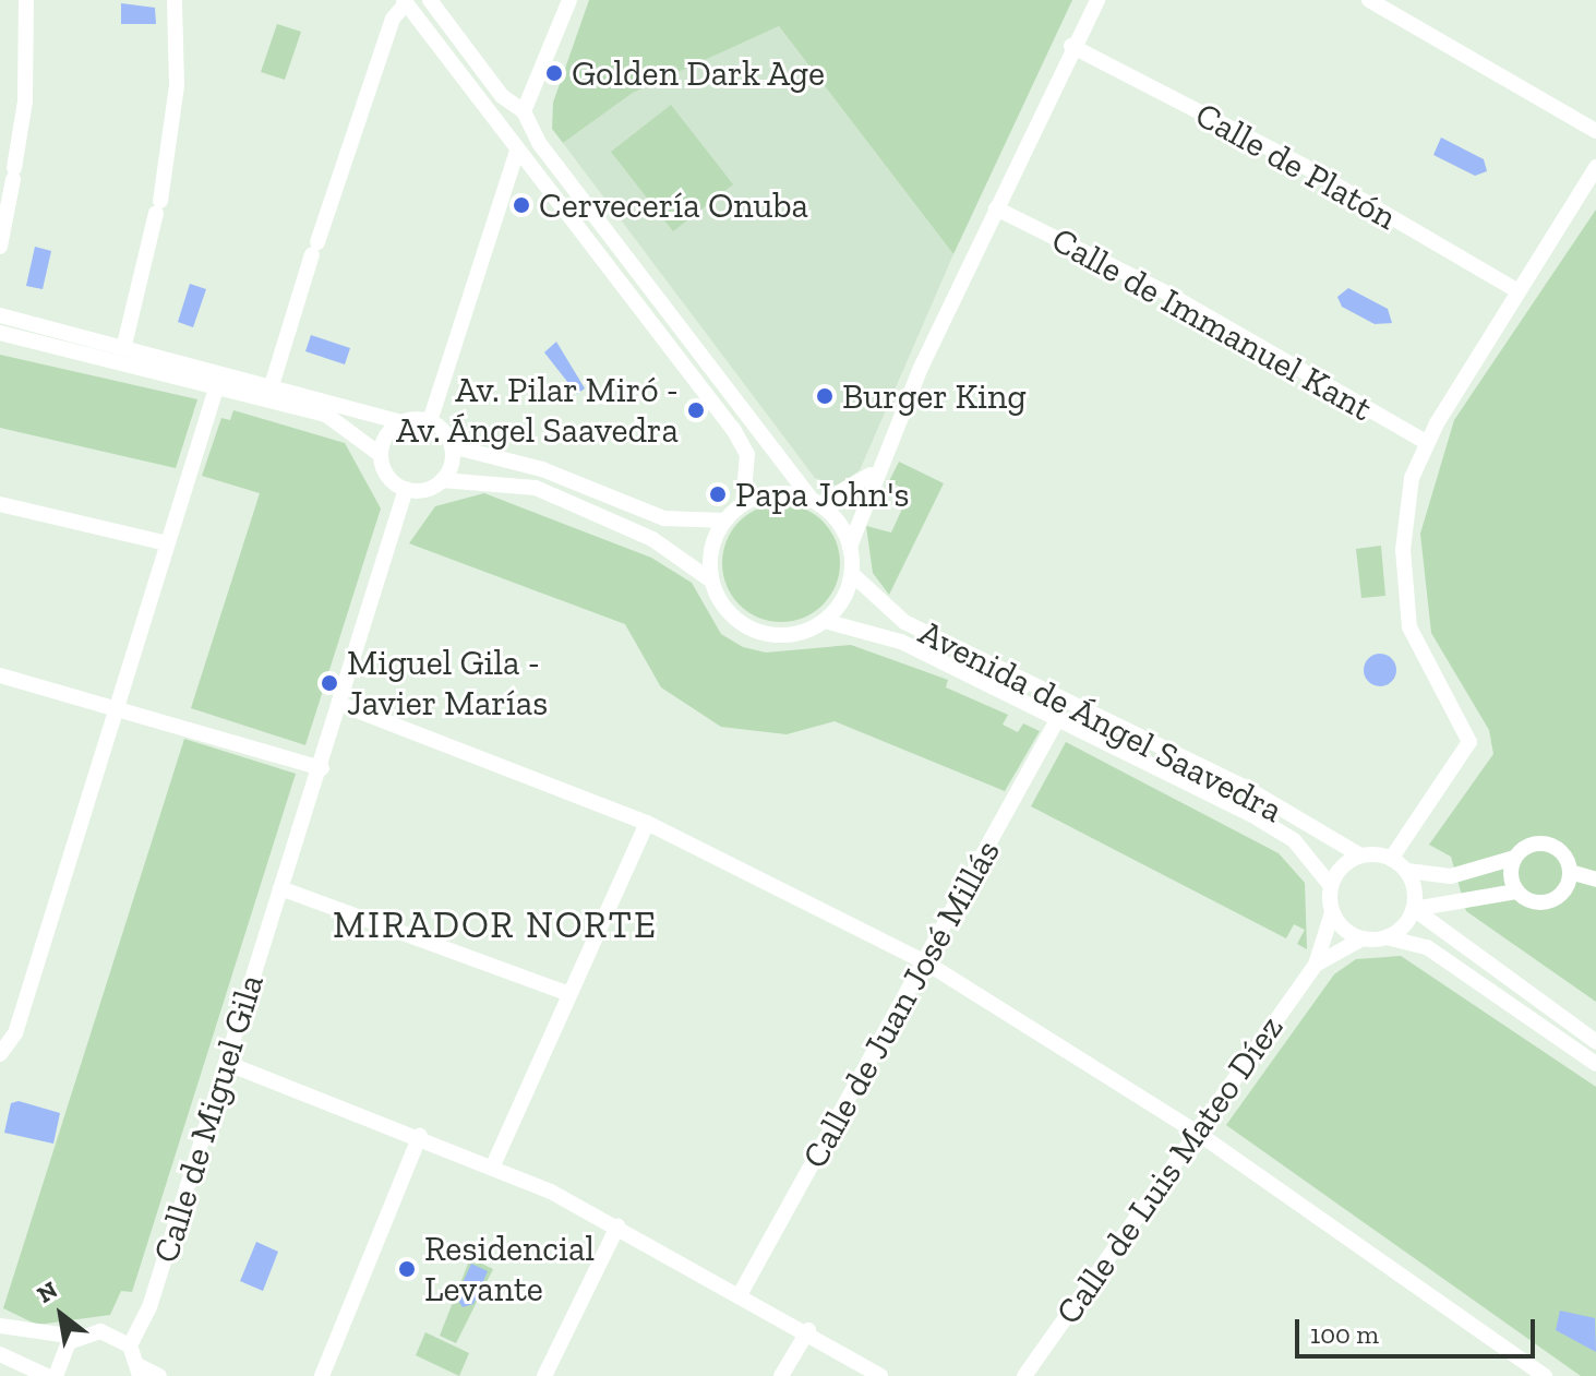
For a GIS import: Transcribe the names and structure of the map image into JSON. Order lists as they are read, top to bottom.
{
  "streets": {
    "street": [
      "Calle de Platón",
      "Calle de Immanuel Kant",
      "Avenida de Ángel Saavedra",
      "Calle de Juan José Millás",
      "Calle de Miguel Gila",
      "Calle de Luis Mateo Díez"
    ]
  },
  "crossings": [
    ["Avenida de Ángel Saavedra", "Calle de Juan José Millás"],
    ["Avenida de Ángel Saavedra", "Calle de Luis Mateo Díez"]
  ],
  "districts": ["MIRADOR NORTE"],
  "places": [
    "Golden Dark Age",
    "Cervecería Onuba",
    "Burger King",
    "Av. Pilar Miró - Av. Ángel Saavedra",
    "Papa John's",
    "Miguel Gila - Javier Marías",
    "Residencial Levante"
  ],
  "scale_bar": "100 m",
  "north": "top left"
}
